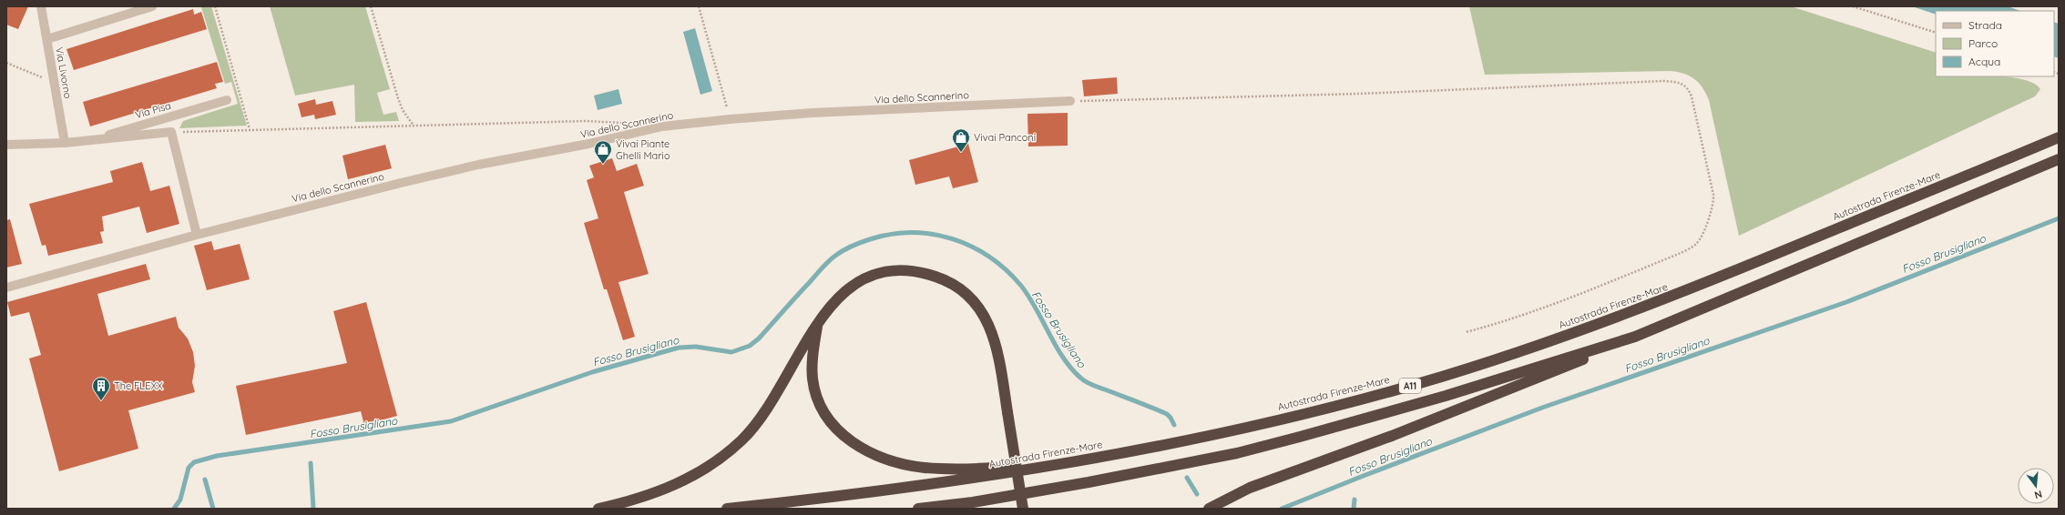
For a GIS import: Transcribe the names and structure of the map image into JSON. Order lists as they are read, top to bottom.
{
  "streets": {
    "highway": ["Autostrada Firenze-Mare", "A11"],
    "street": ["Via Livorno", "Via dello Scannerino", "Via Pisa"]
  },
  "crossings": [
    ["Via Livorno", "Via Pisa"]
  ],
  "water": ["Fosso Brusigliano"],
  "places": {
    "shop": ["Vivai Panconi", "Vivai Piante Ghelli Mario"],
    "building": ["The FLEXX"]
  },
  "legend": ["Strada", "Parco", "Acqua"],
  "north": "bottom"
}
